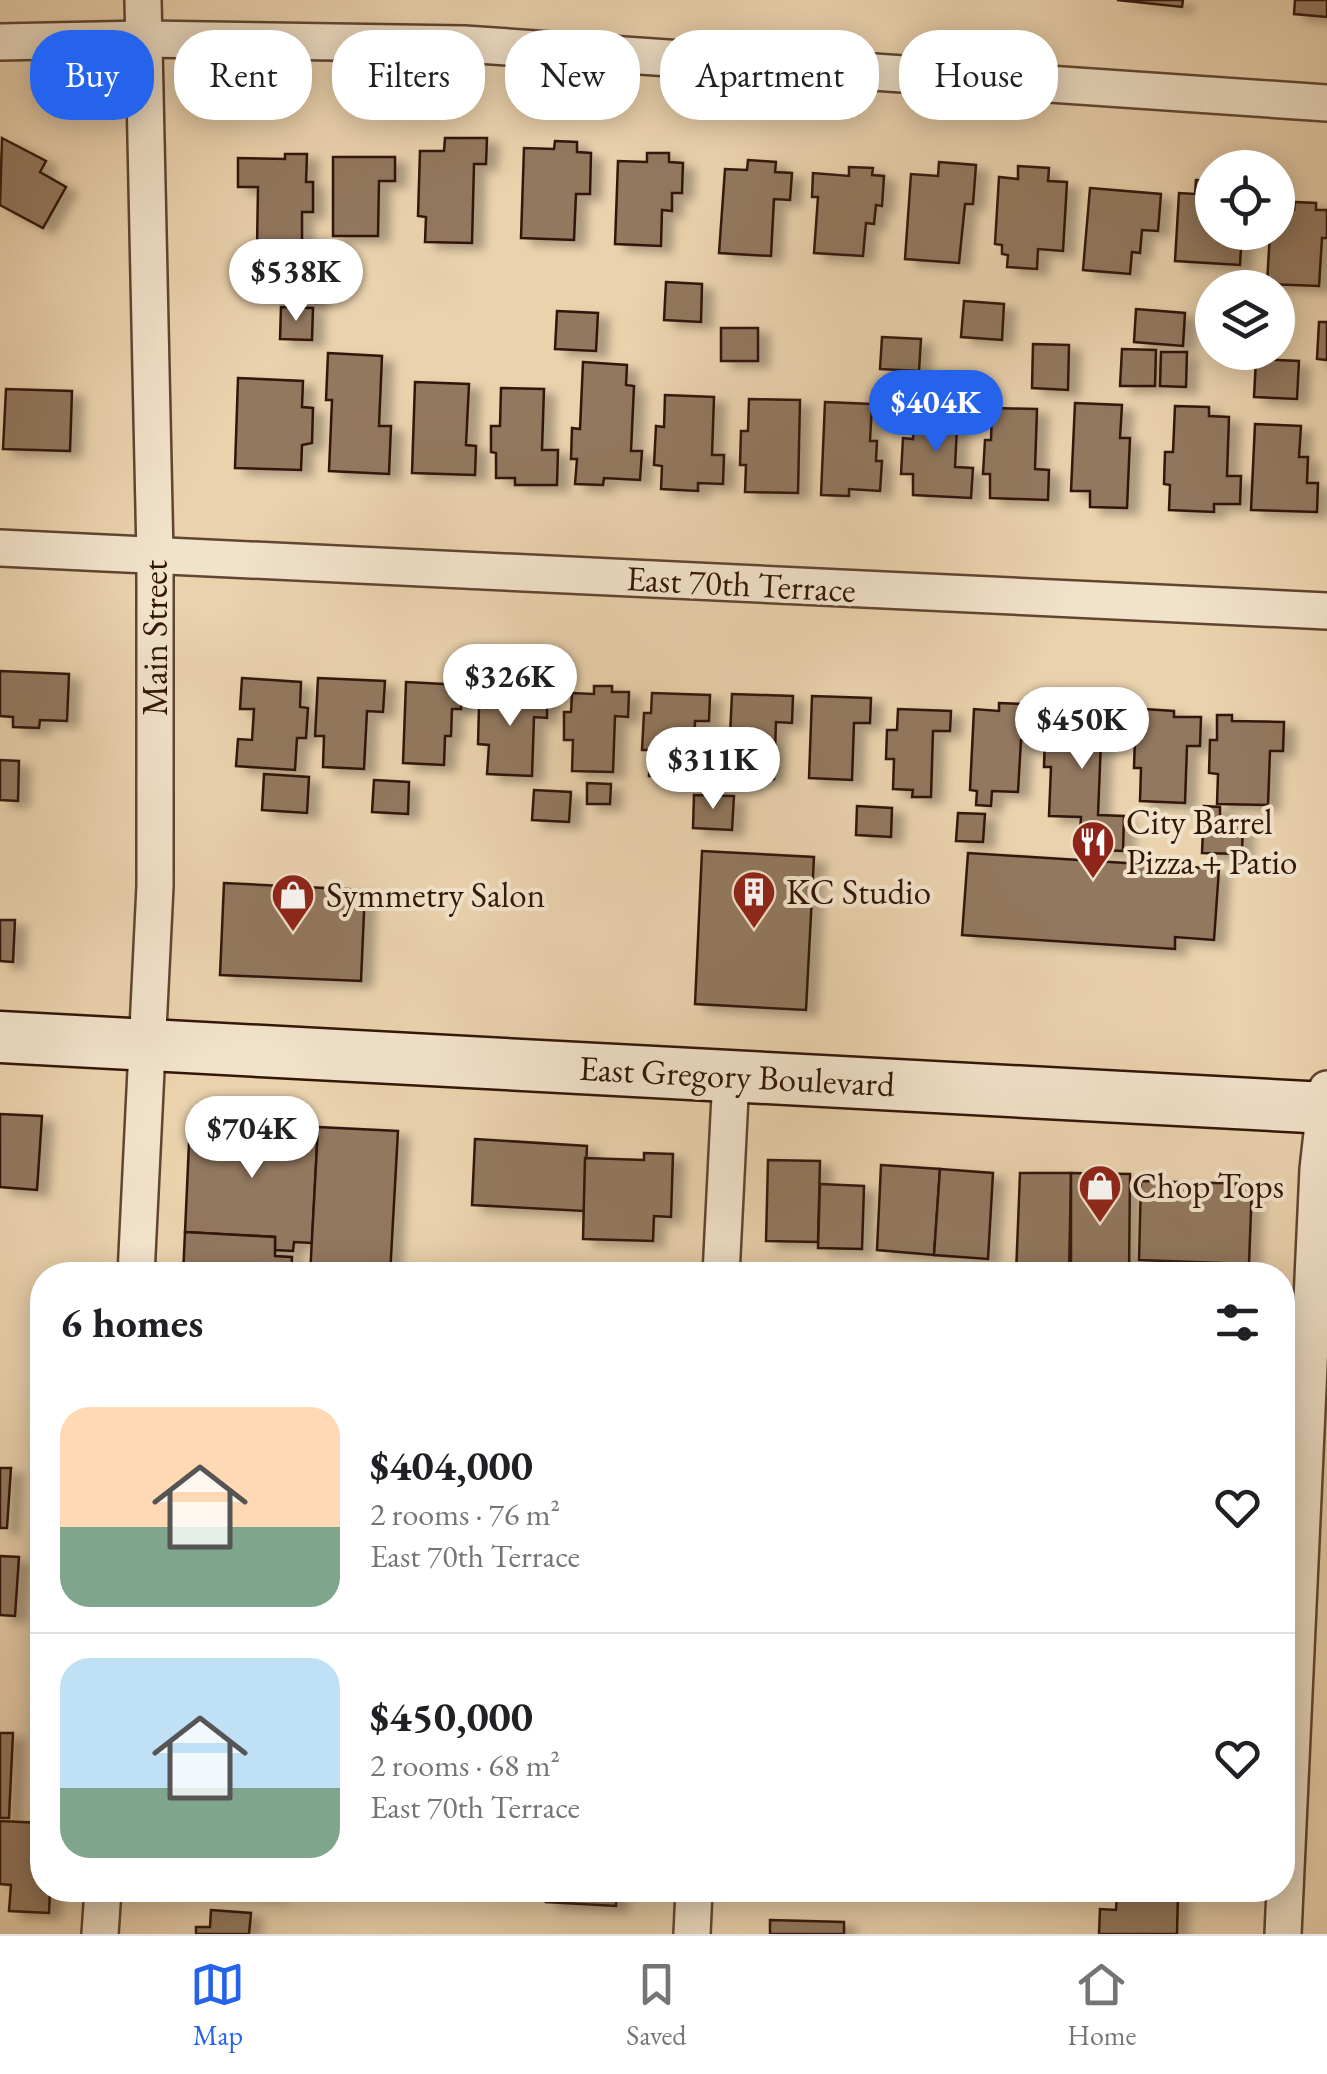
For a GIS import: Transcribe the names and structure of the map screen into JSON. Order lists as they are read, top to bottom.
{
  "streets": {
    "main road": ["East Gregory Boulevard"],
    "street": ["East 70th Terrace", "Main Street"]
  },
  "crossings": [
    ["East 70th Terrace", "Main Street"],
    ["Main Street", "East Gregory Boulevard"]
  ],
  "places": {
    "restaurant": ["City Barrel Pizza + Patio"],
    "building": ["KC Studio"],
    "shop": ["Symmetry Salon", "Chop Tops"]
  },
  "page": {
    "chip": [
      "Buy",
      "Rent",
      "Filters",
      "New",
      "Apartment",
      "House"
    ],
    "price": [
      "$538K",
      "$404K",
      "$326K",
      "$450K",
      "$311K",
      "$704K"
    ],
    "heading": "6 homes",
    "list": [
      {
        "name": "$404,000",
        "note": "2 rooms · 76 m² · East 70th Terrace"
      },
      {
        "name": "$450,000",
        "note": "2 rooms · 68 m² · East 70th Terrace"
      }
    ],
    "tabs": ["Map", "Saved", "Home"]
  }
}
